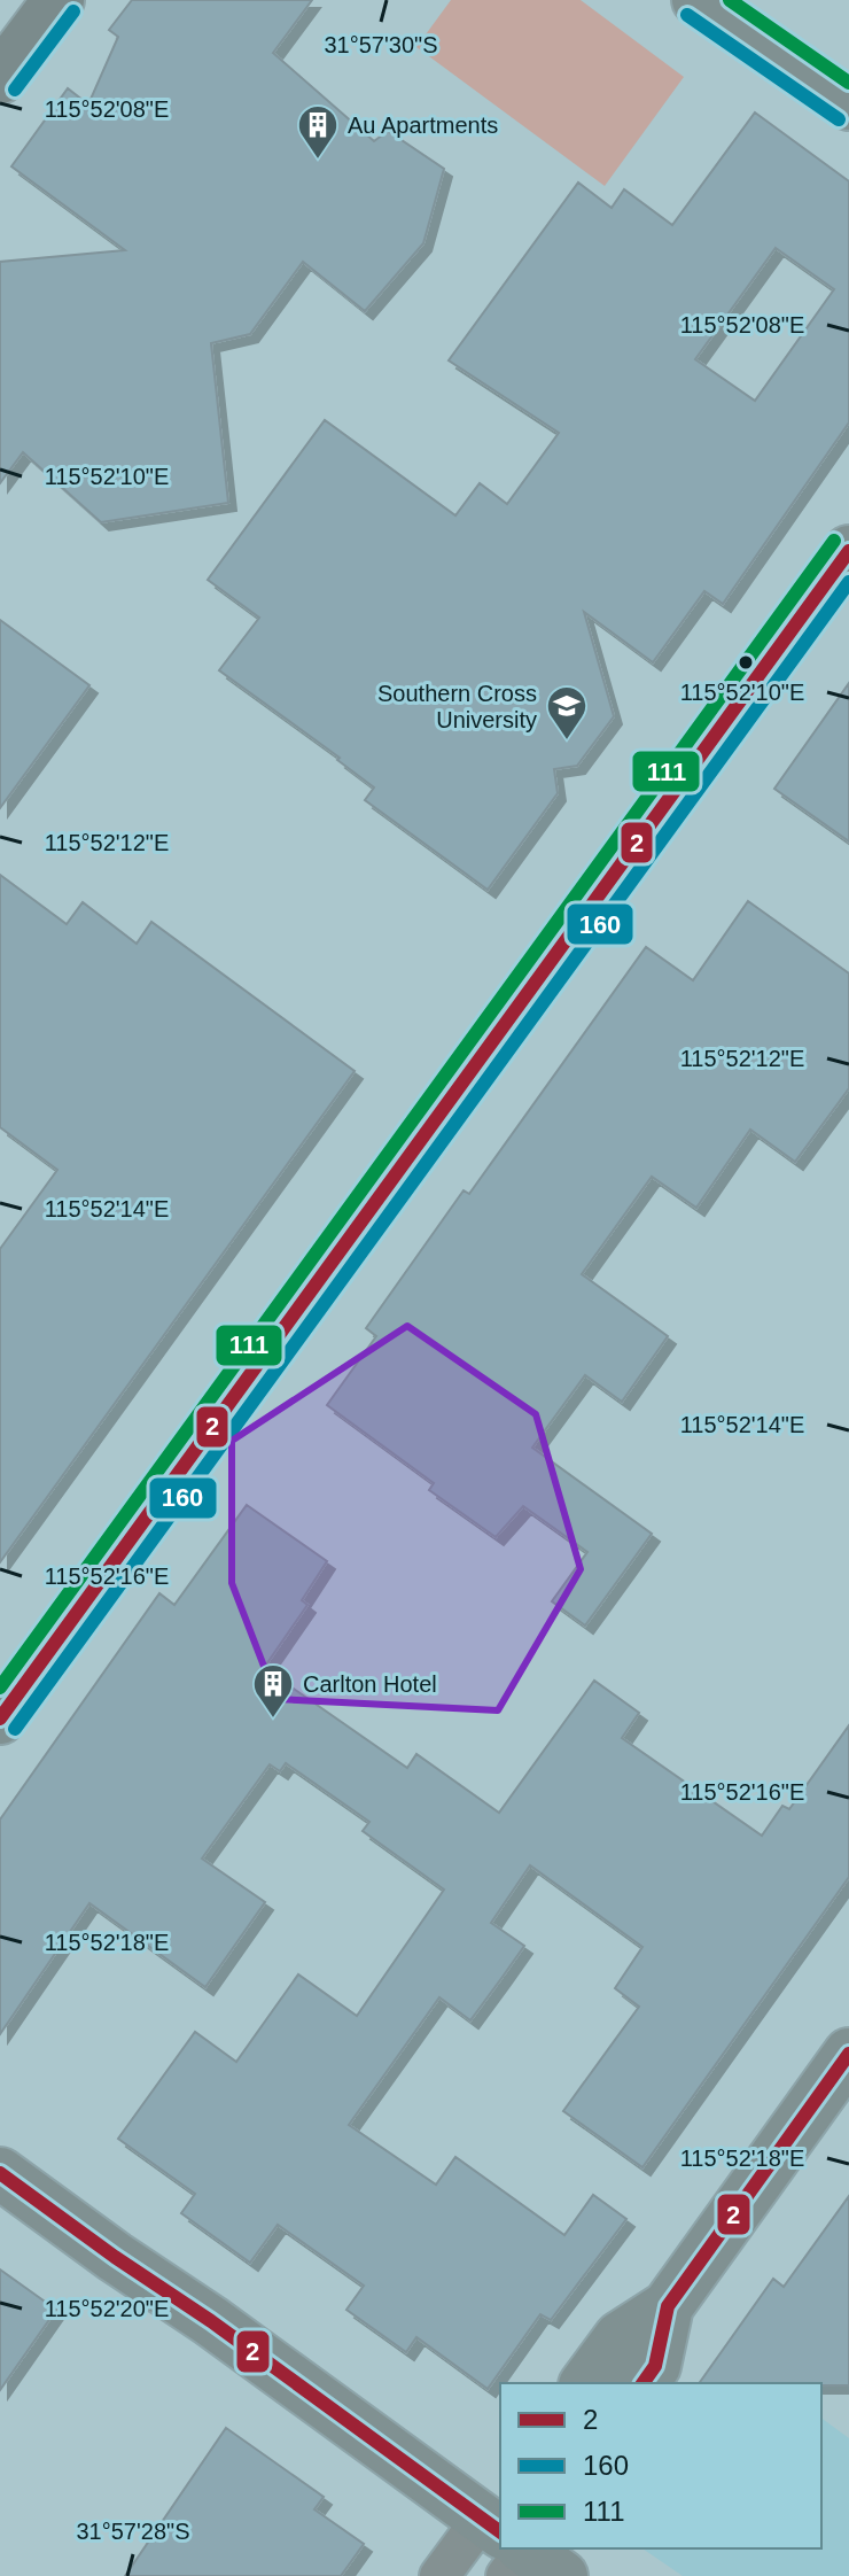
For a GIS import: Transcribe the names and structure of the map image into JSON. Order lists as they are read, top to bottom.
{
  "places": {
    "building": ["Au Apartments", "Carlton Hotel"],
    "school or university": ["Southern Cross University"]
  },
  "lines": ["transit line 111", "transit line 160", "transit line 2"],
  "legend": ["2", "160", "111"],
  "coordinates": [
    "31°57'30\"S",
    "115°52'08\"E",
    "115°52'10\"E",
    "115°52'12\"E",
    "115°52'14\"E",
    "115°52'16\"E",
    "115°52'18\"E",
    "115°52'20\"E",
    "31°57'28\"S"
  ]
}
